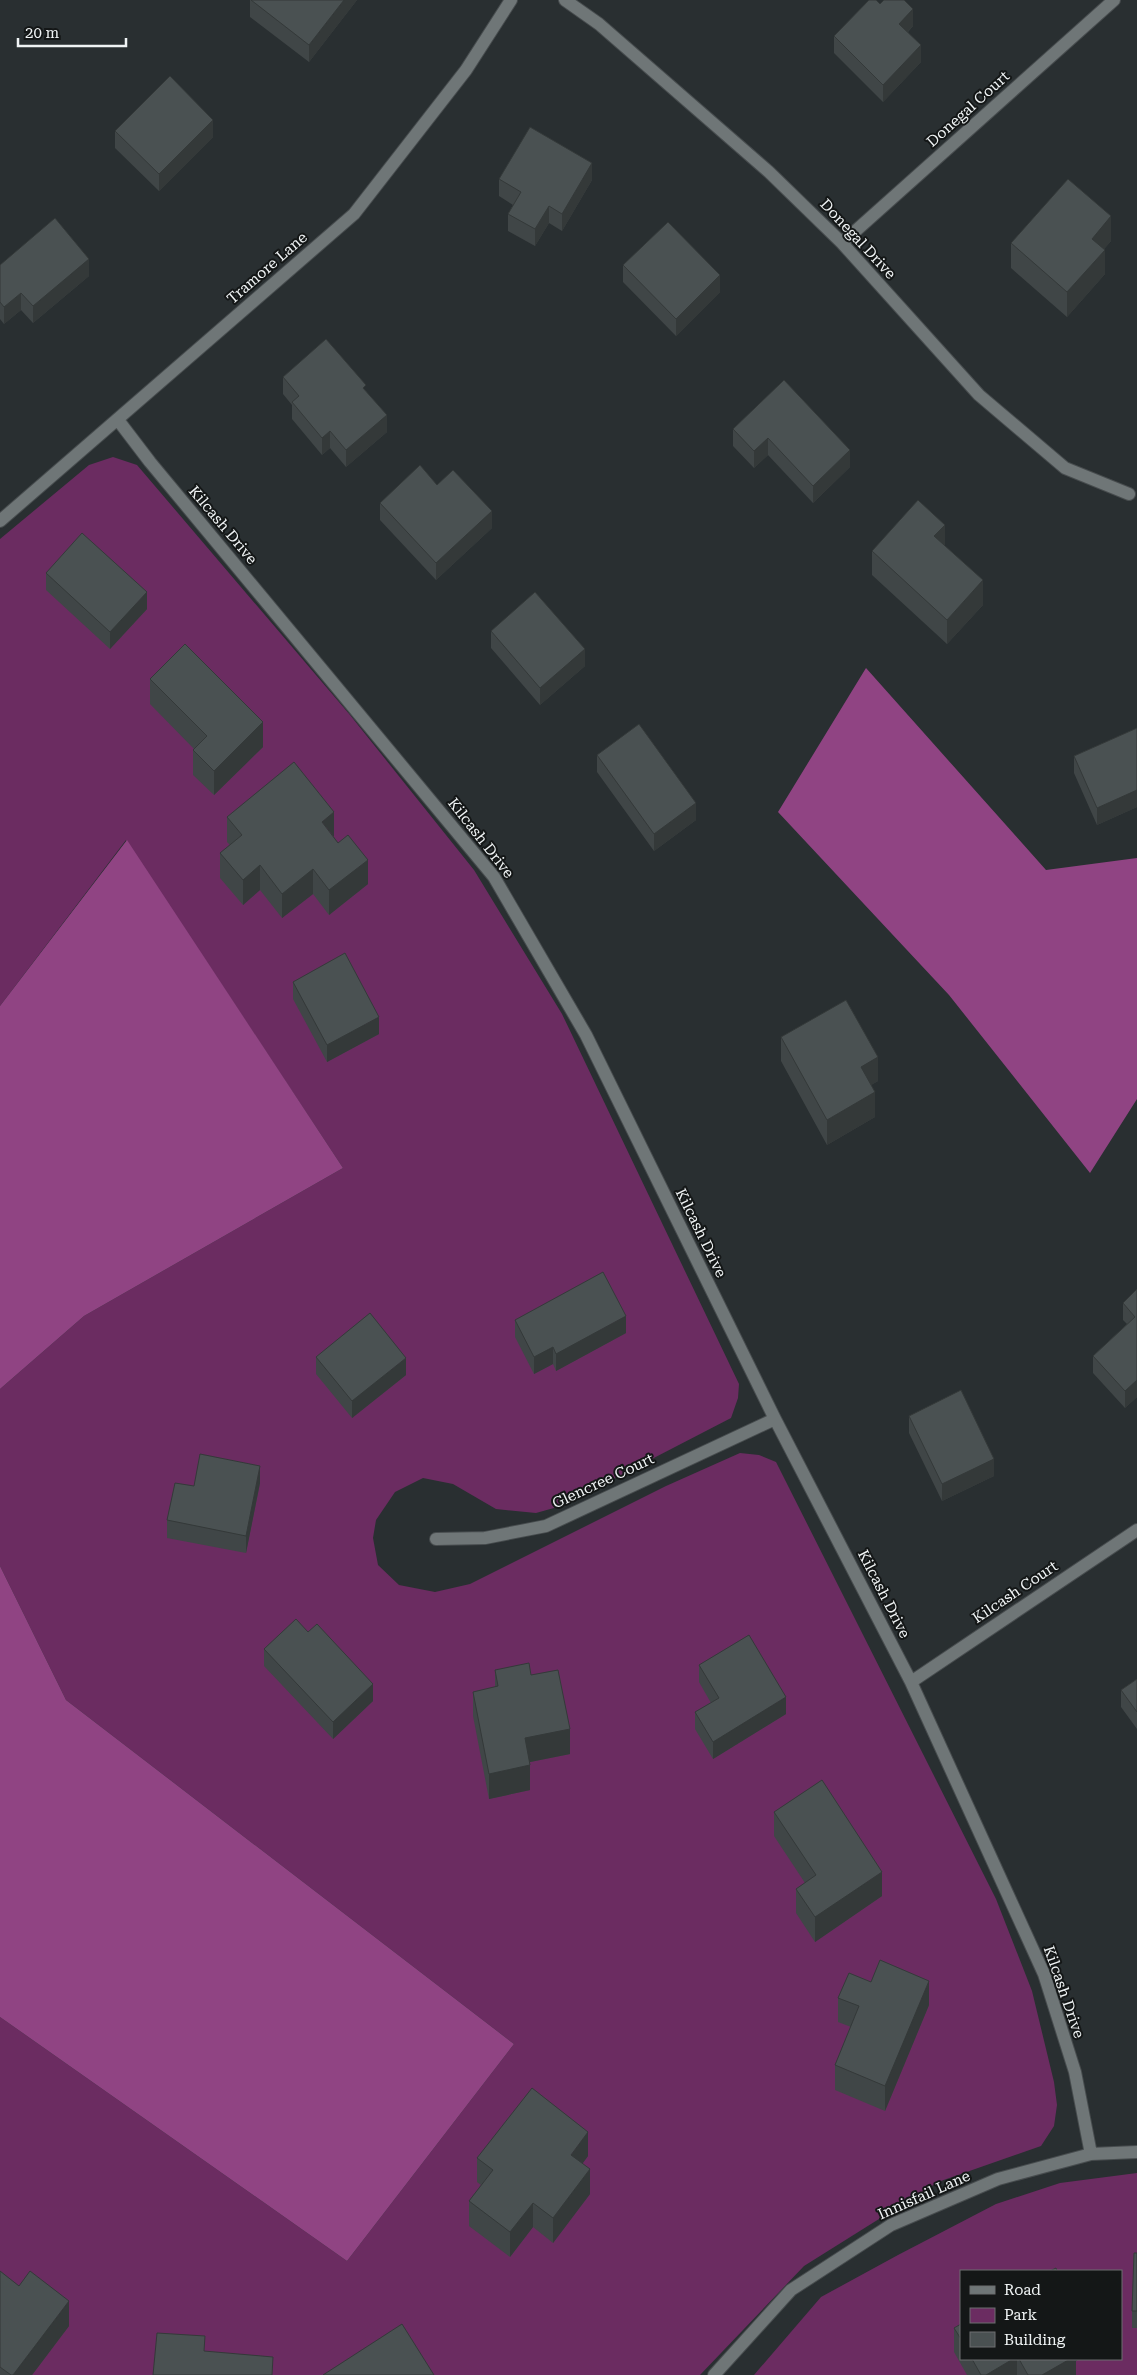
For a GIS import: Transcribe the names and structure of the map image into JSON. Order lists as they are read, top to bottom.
{
  "streets": {
    "street": [
      "Donegal Court",
      "Donegal Drive",
      "Tramore Lane",
      "Kilcash Drive",
      "Glencree Court",
      "Kilcash Court",
      "Innisfail Lane"
    ]
  },
  "crossings": [
    ["Donegal Court", "Donegal Drive"],
    ["Tramore Lane", "Kilcash Drive"],
    ["Kilcash Drive", "Glencree Court"],
    ["Kilcash Drive", "Kilcash Court"],
    ["Kilcash Drive", "Innisfail Lane"]
  ],
  "legend": ["Road", "Park", "Building"],
  "scale_bar": "20 m"
}
